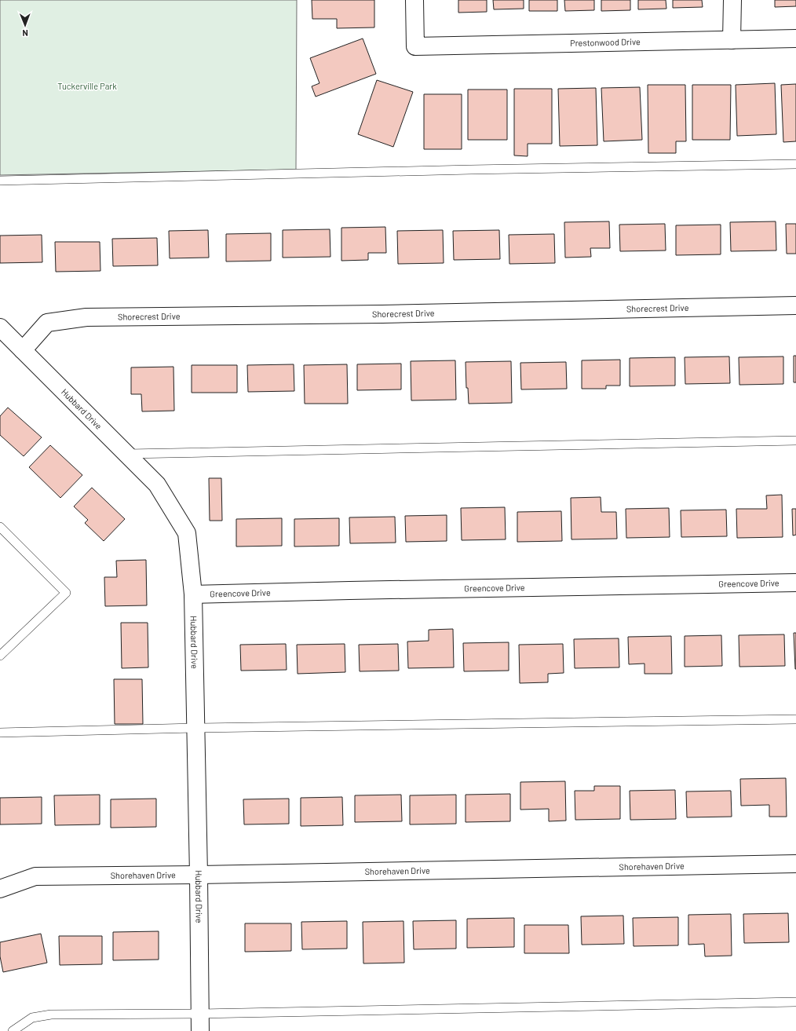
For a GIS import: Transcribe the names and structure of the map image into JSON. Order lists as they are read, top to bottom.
{
  "streets": {
    "street": [
      "Prestonwood Drive",
      "Shorecrest Drive",
      "Hubbard Drive",
      "Greencove Drive",
      "Shorehaven Drive"
    ]
  },
  "crossings": [
    ["Shorecrest Drive", "Hubbard Drive"],
    ["Hubbard Drive", "Greencove Drive"],
    ["Hubbard Drive", "Shorehaven Drive"]
  ],
  "parks": ["Tuckerville Park"],
  "north": "bottom"
}
